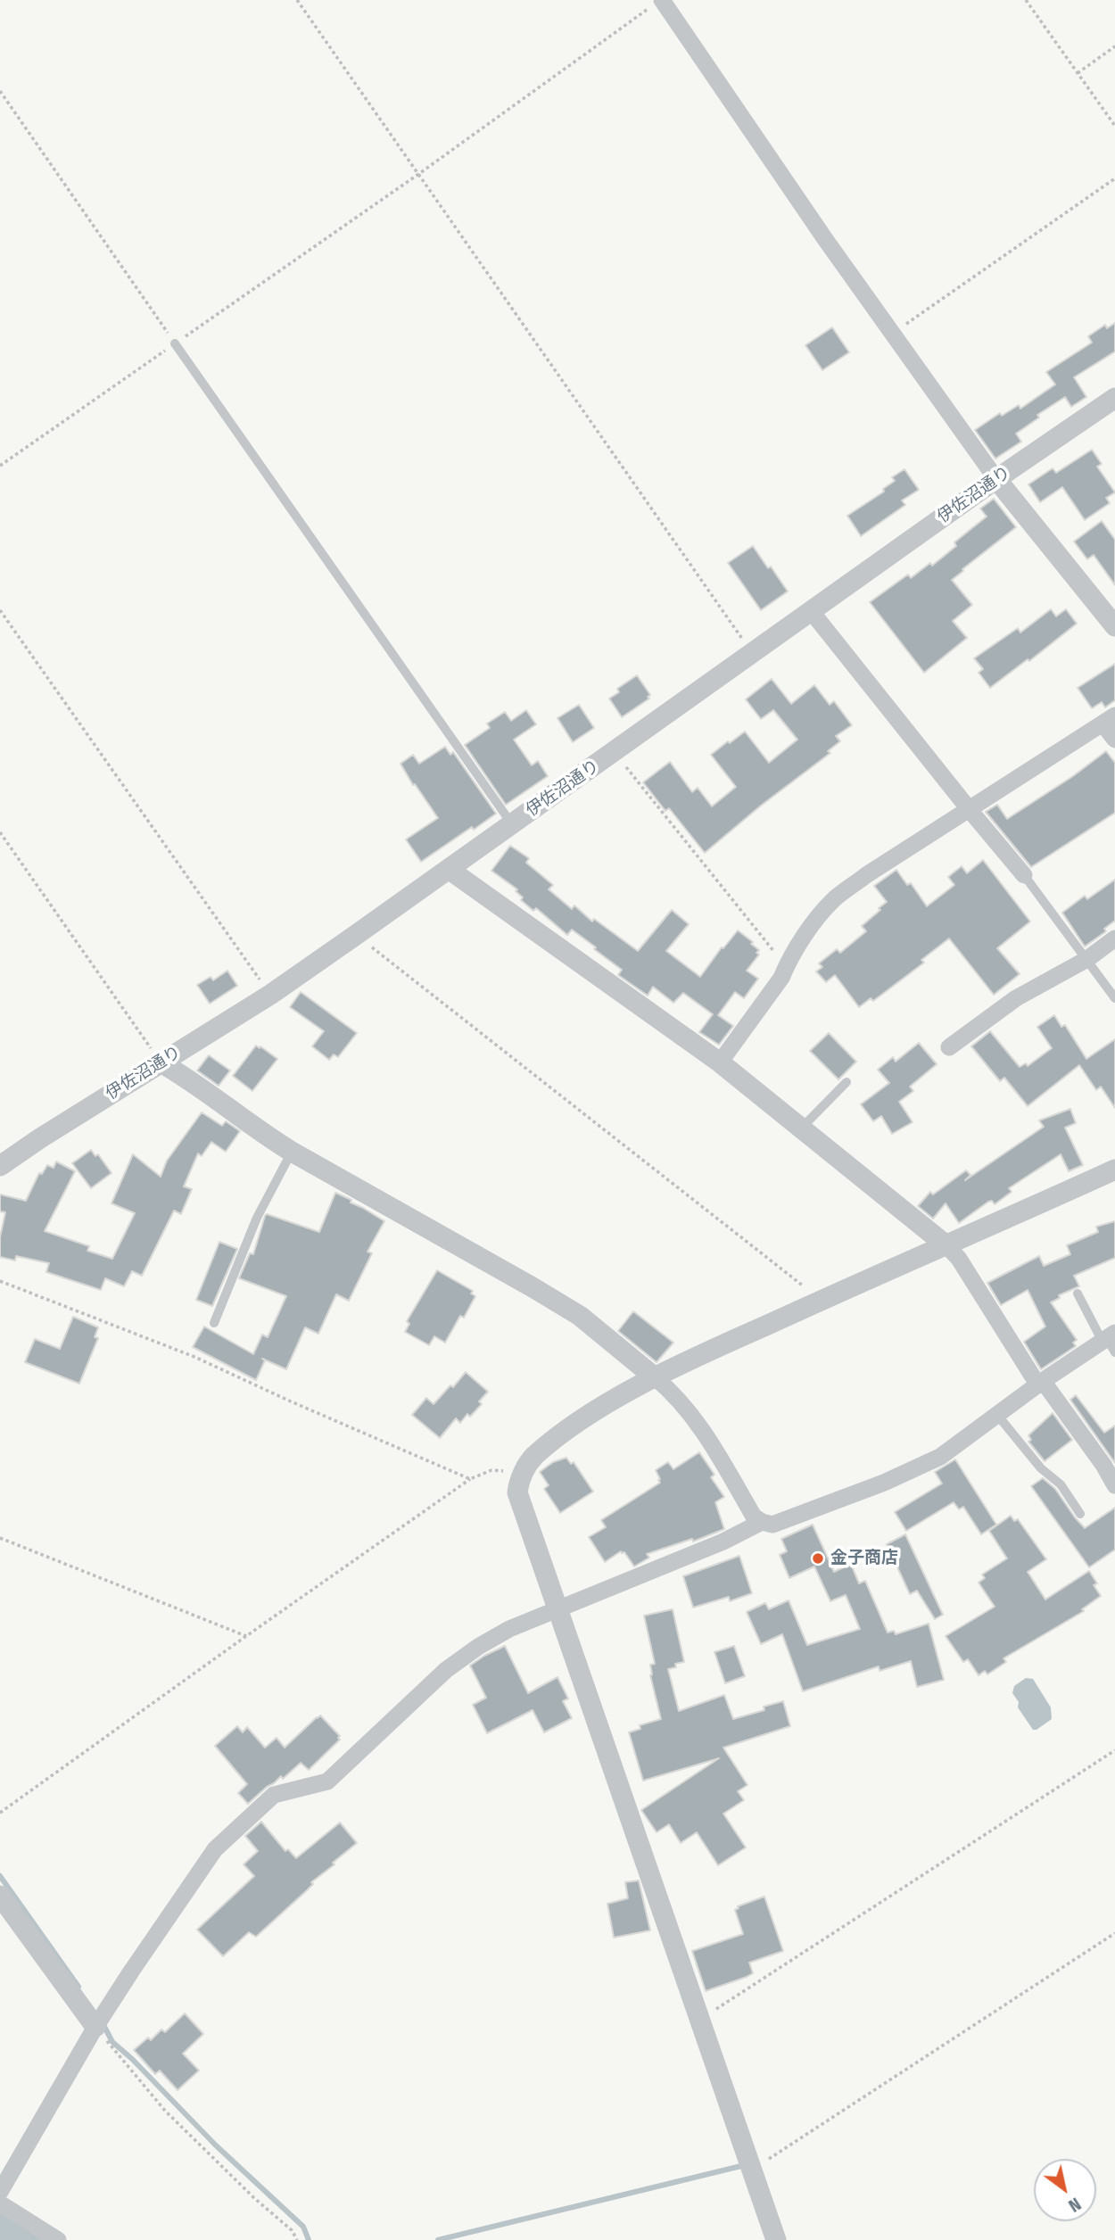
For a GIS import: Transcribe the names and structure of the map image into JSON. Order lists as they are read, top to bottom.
{
  "streets": {
    "street": ["伊佐沼通り"]
  },
  "places": ["金子商店"],
  "north": "bottom right"
}
